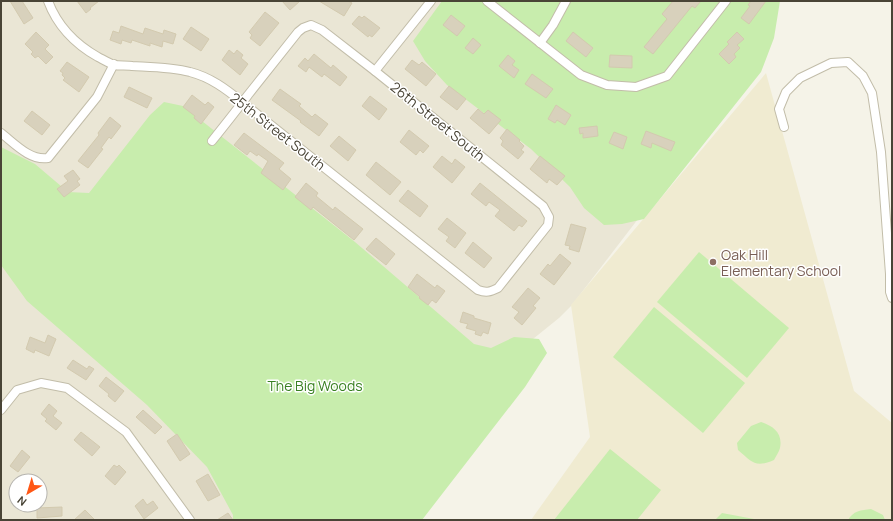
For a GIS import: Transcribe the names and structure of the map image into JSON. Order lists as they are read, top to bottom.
{
  "streets": {
    "street": ["26th Street South", "25th Street South"]
  },
  "crossings": [
    ["26th Street South", "25th Street South"]
  ],
  "parks": ["The Big Woods"],
  "places": ["Oak Hill Elementary School"],
  "north": "bottom left"
}
